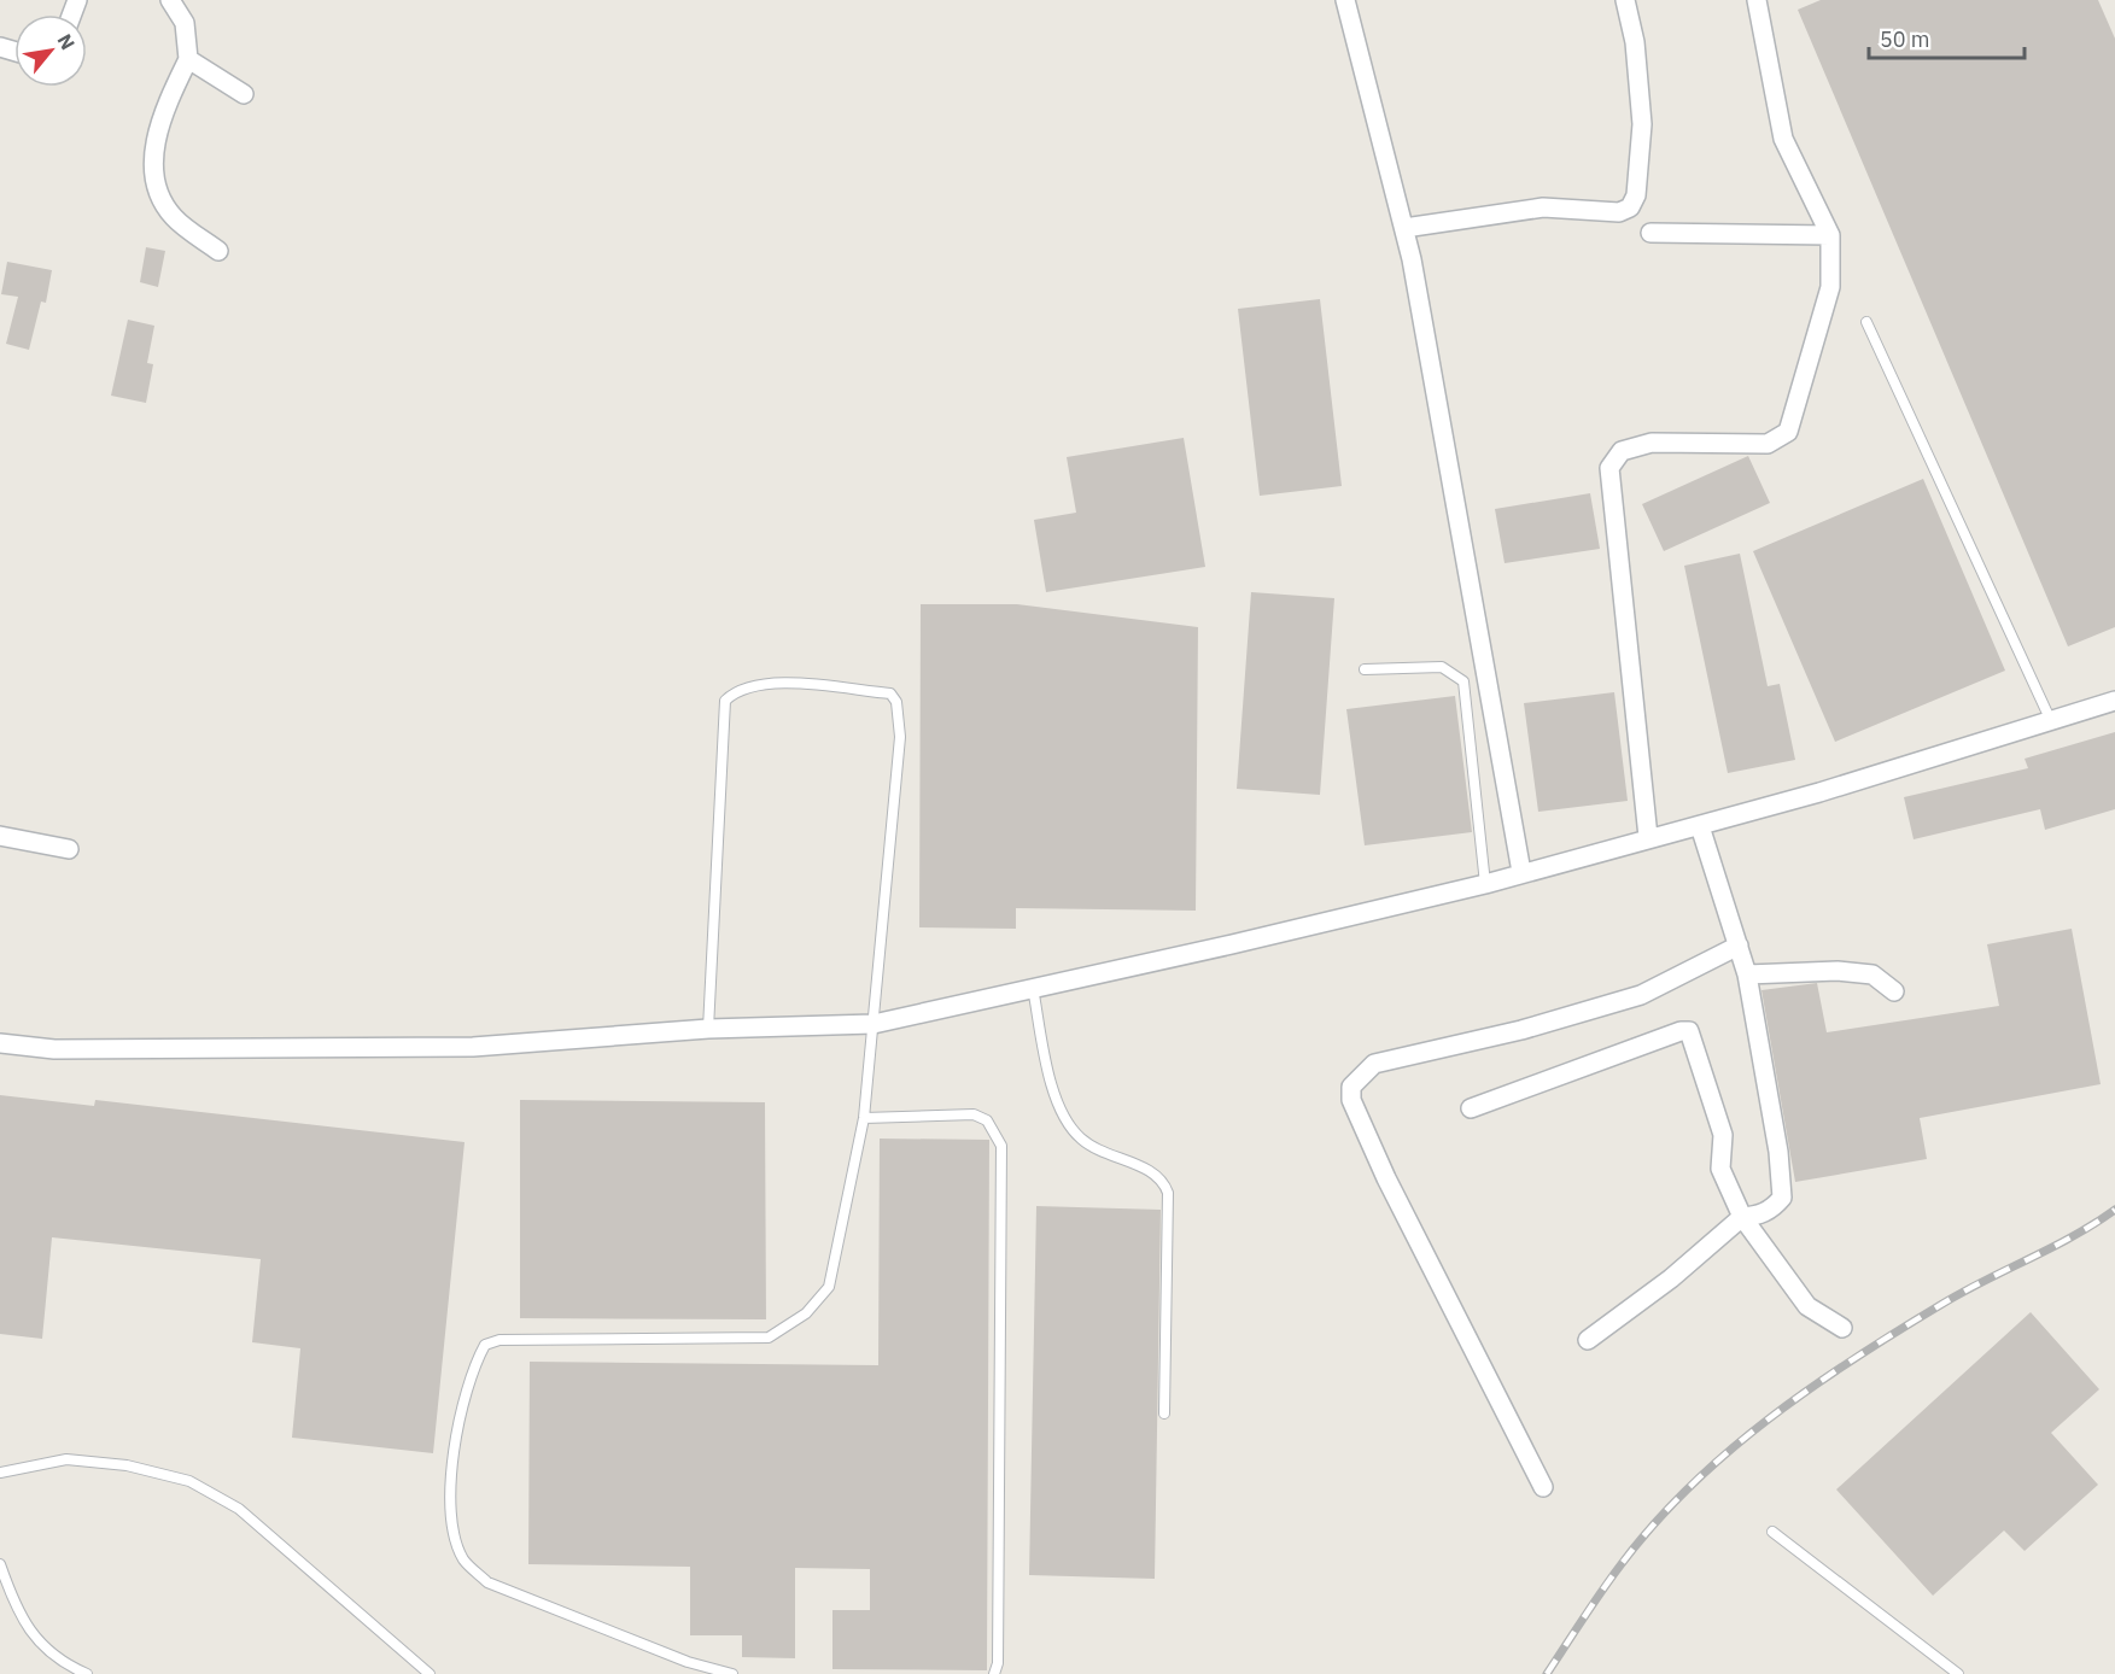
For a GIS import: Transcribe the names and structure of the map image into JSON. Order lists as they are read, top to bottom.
{
  "scale_bar": "50 m",
  "north": "top right"
}
